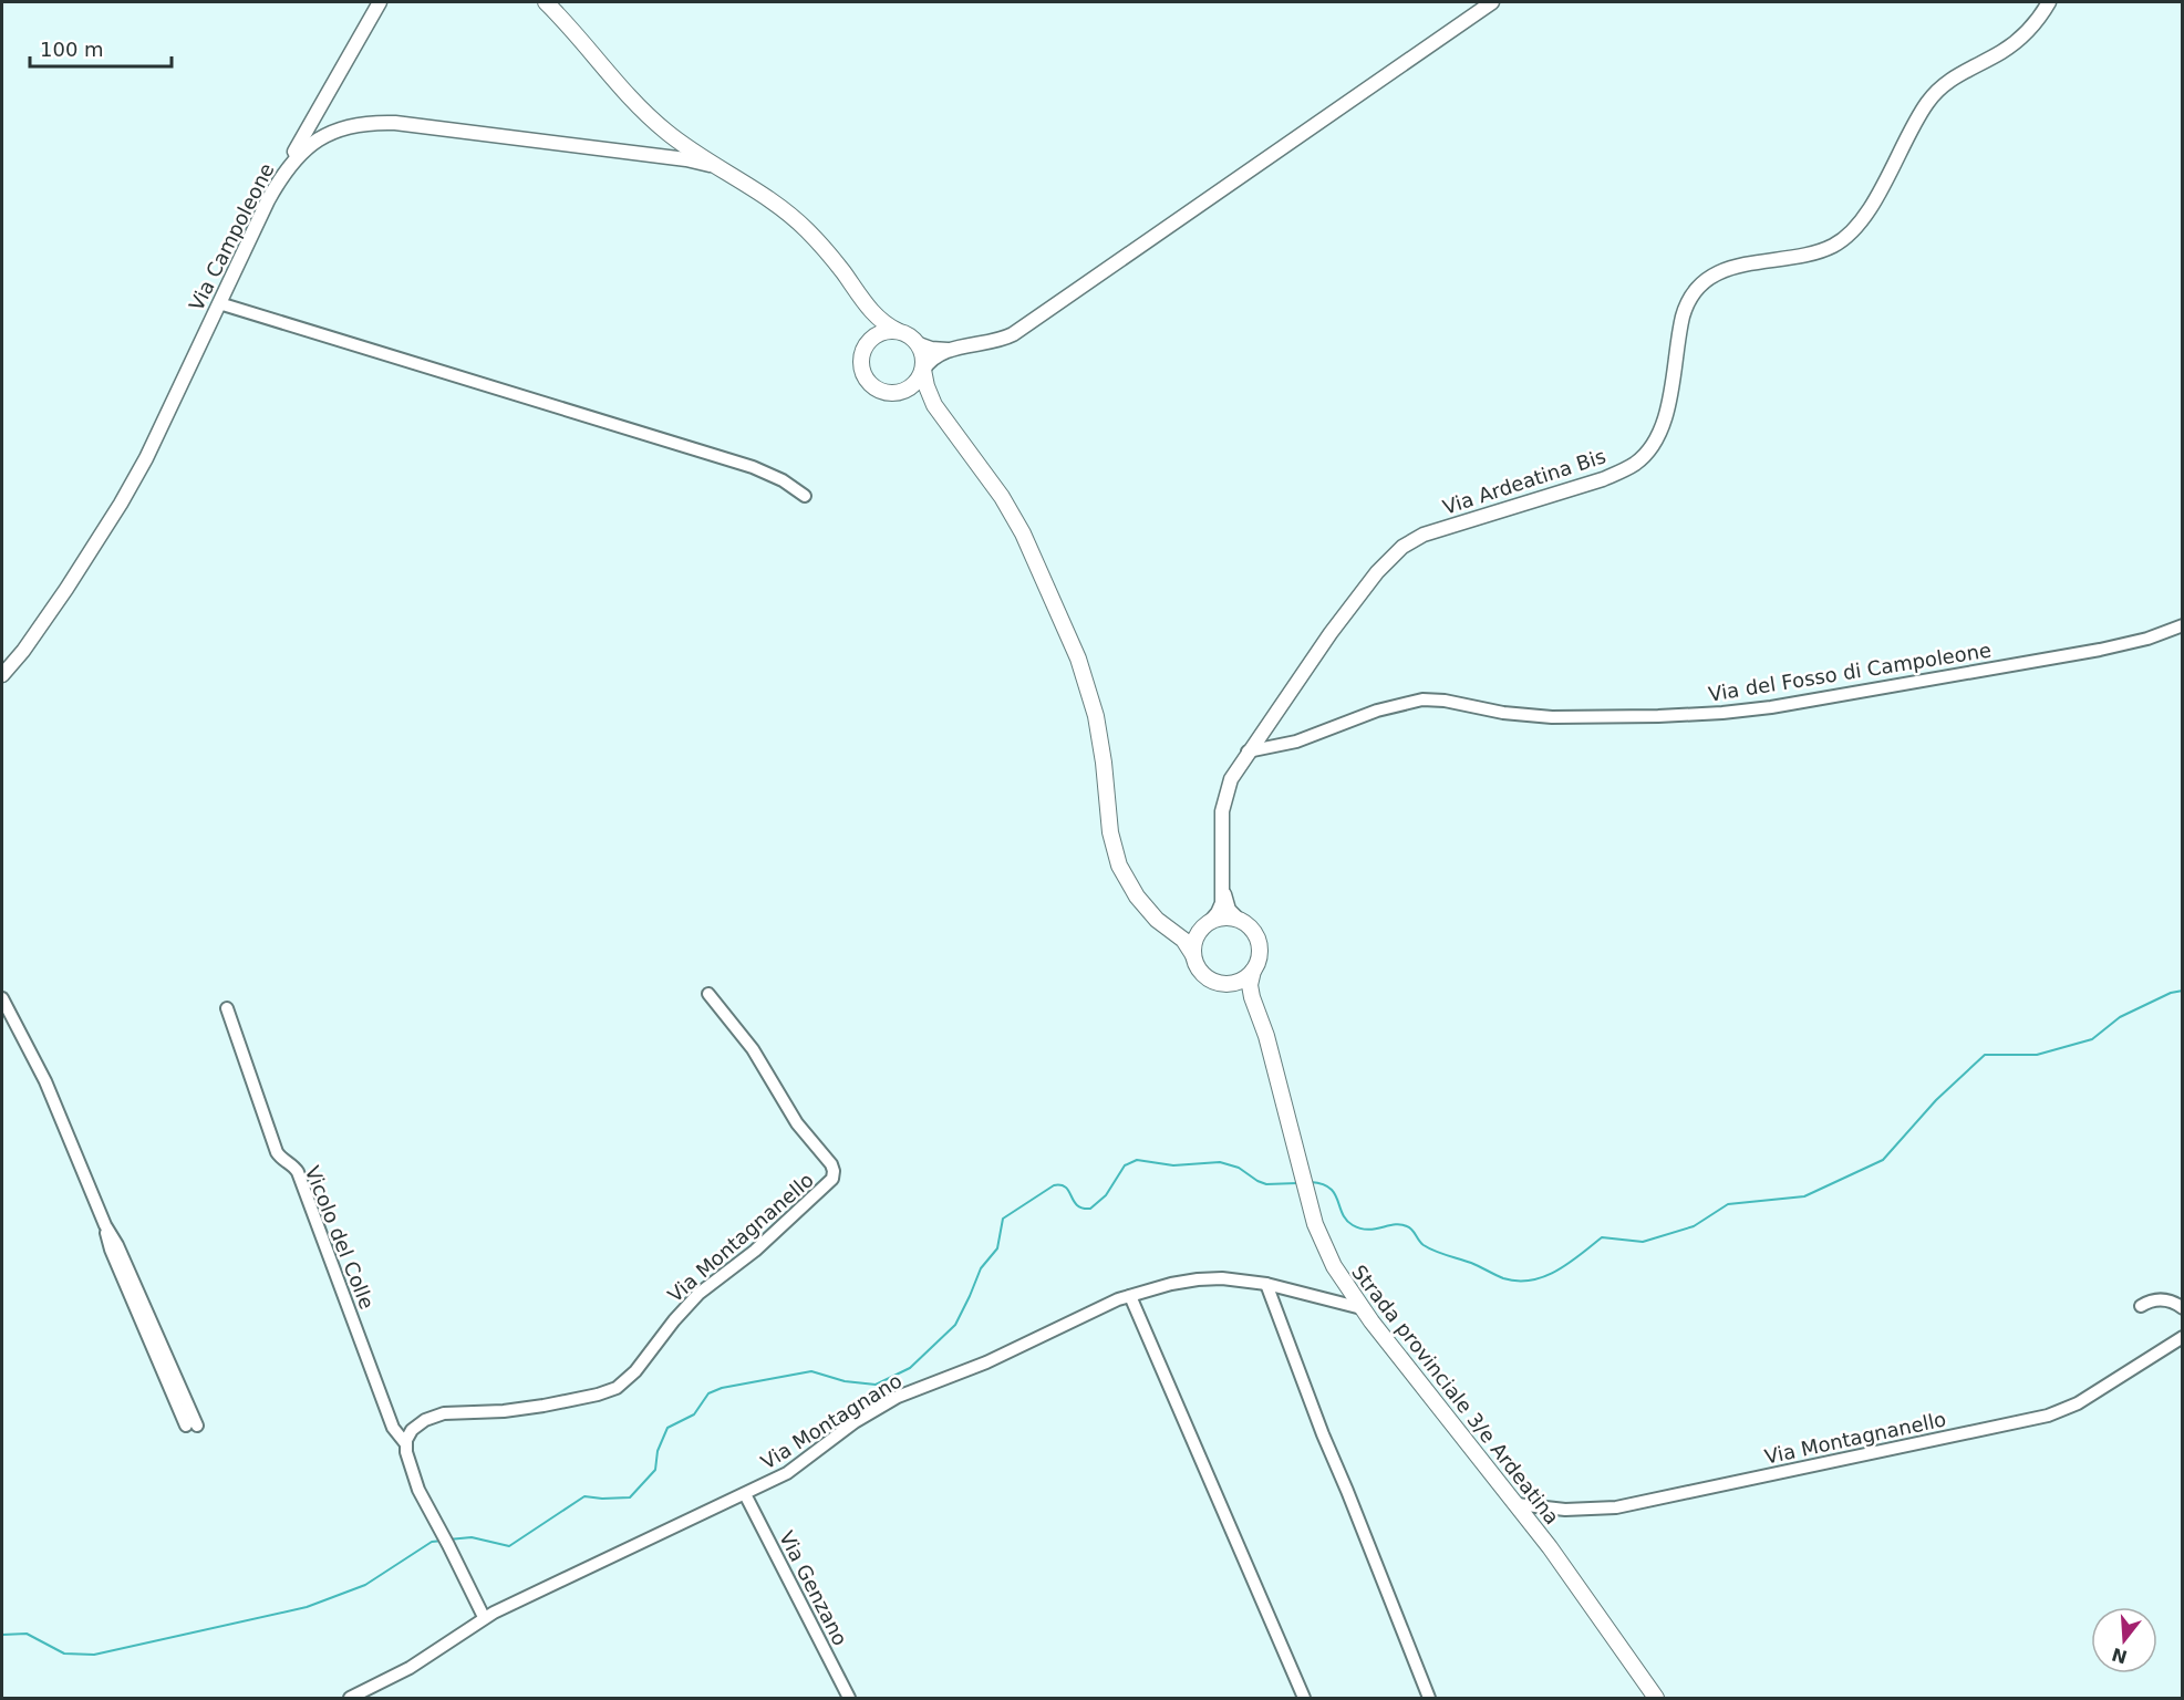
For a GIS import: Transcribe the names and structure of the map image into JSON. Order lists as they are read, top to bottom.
{
  "streets": {
    "main road": ["Strada provinciale 3/e Ardeatina"],
    "street": [
      "Via Campoleone",
      "Via Ardeatina Bis",
      "Via del Fosso di Campoleone",
      "Vicolo del Colle",
      "Via Montagnanello",
      "Via Montagnano",
      "Via Genzano"
    ]
  },
  "crossings": [
    ["Via Ardeatina Bis", "Via del Fosso di Campoleone"],
    ["Via Ardeatina Bis", "Strada provinciale 3/e Ardeatina"],
    ["Vicolo del Colle", "Via Montagnanello"],
    ["Via Montagnanello", "Strada provinciale 3/e Ardeatina"],
    ["Strada provinciale 3/e Ardeatina", "Via Montagnano"],
    ["Via Montagnano", "Via Genzano"]
  ],
  "scale_bar": "100 m",
  "north": "bottom"
}
